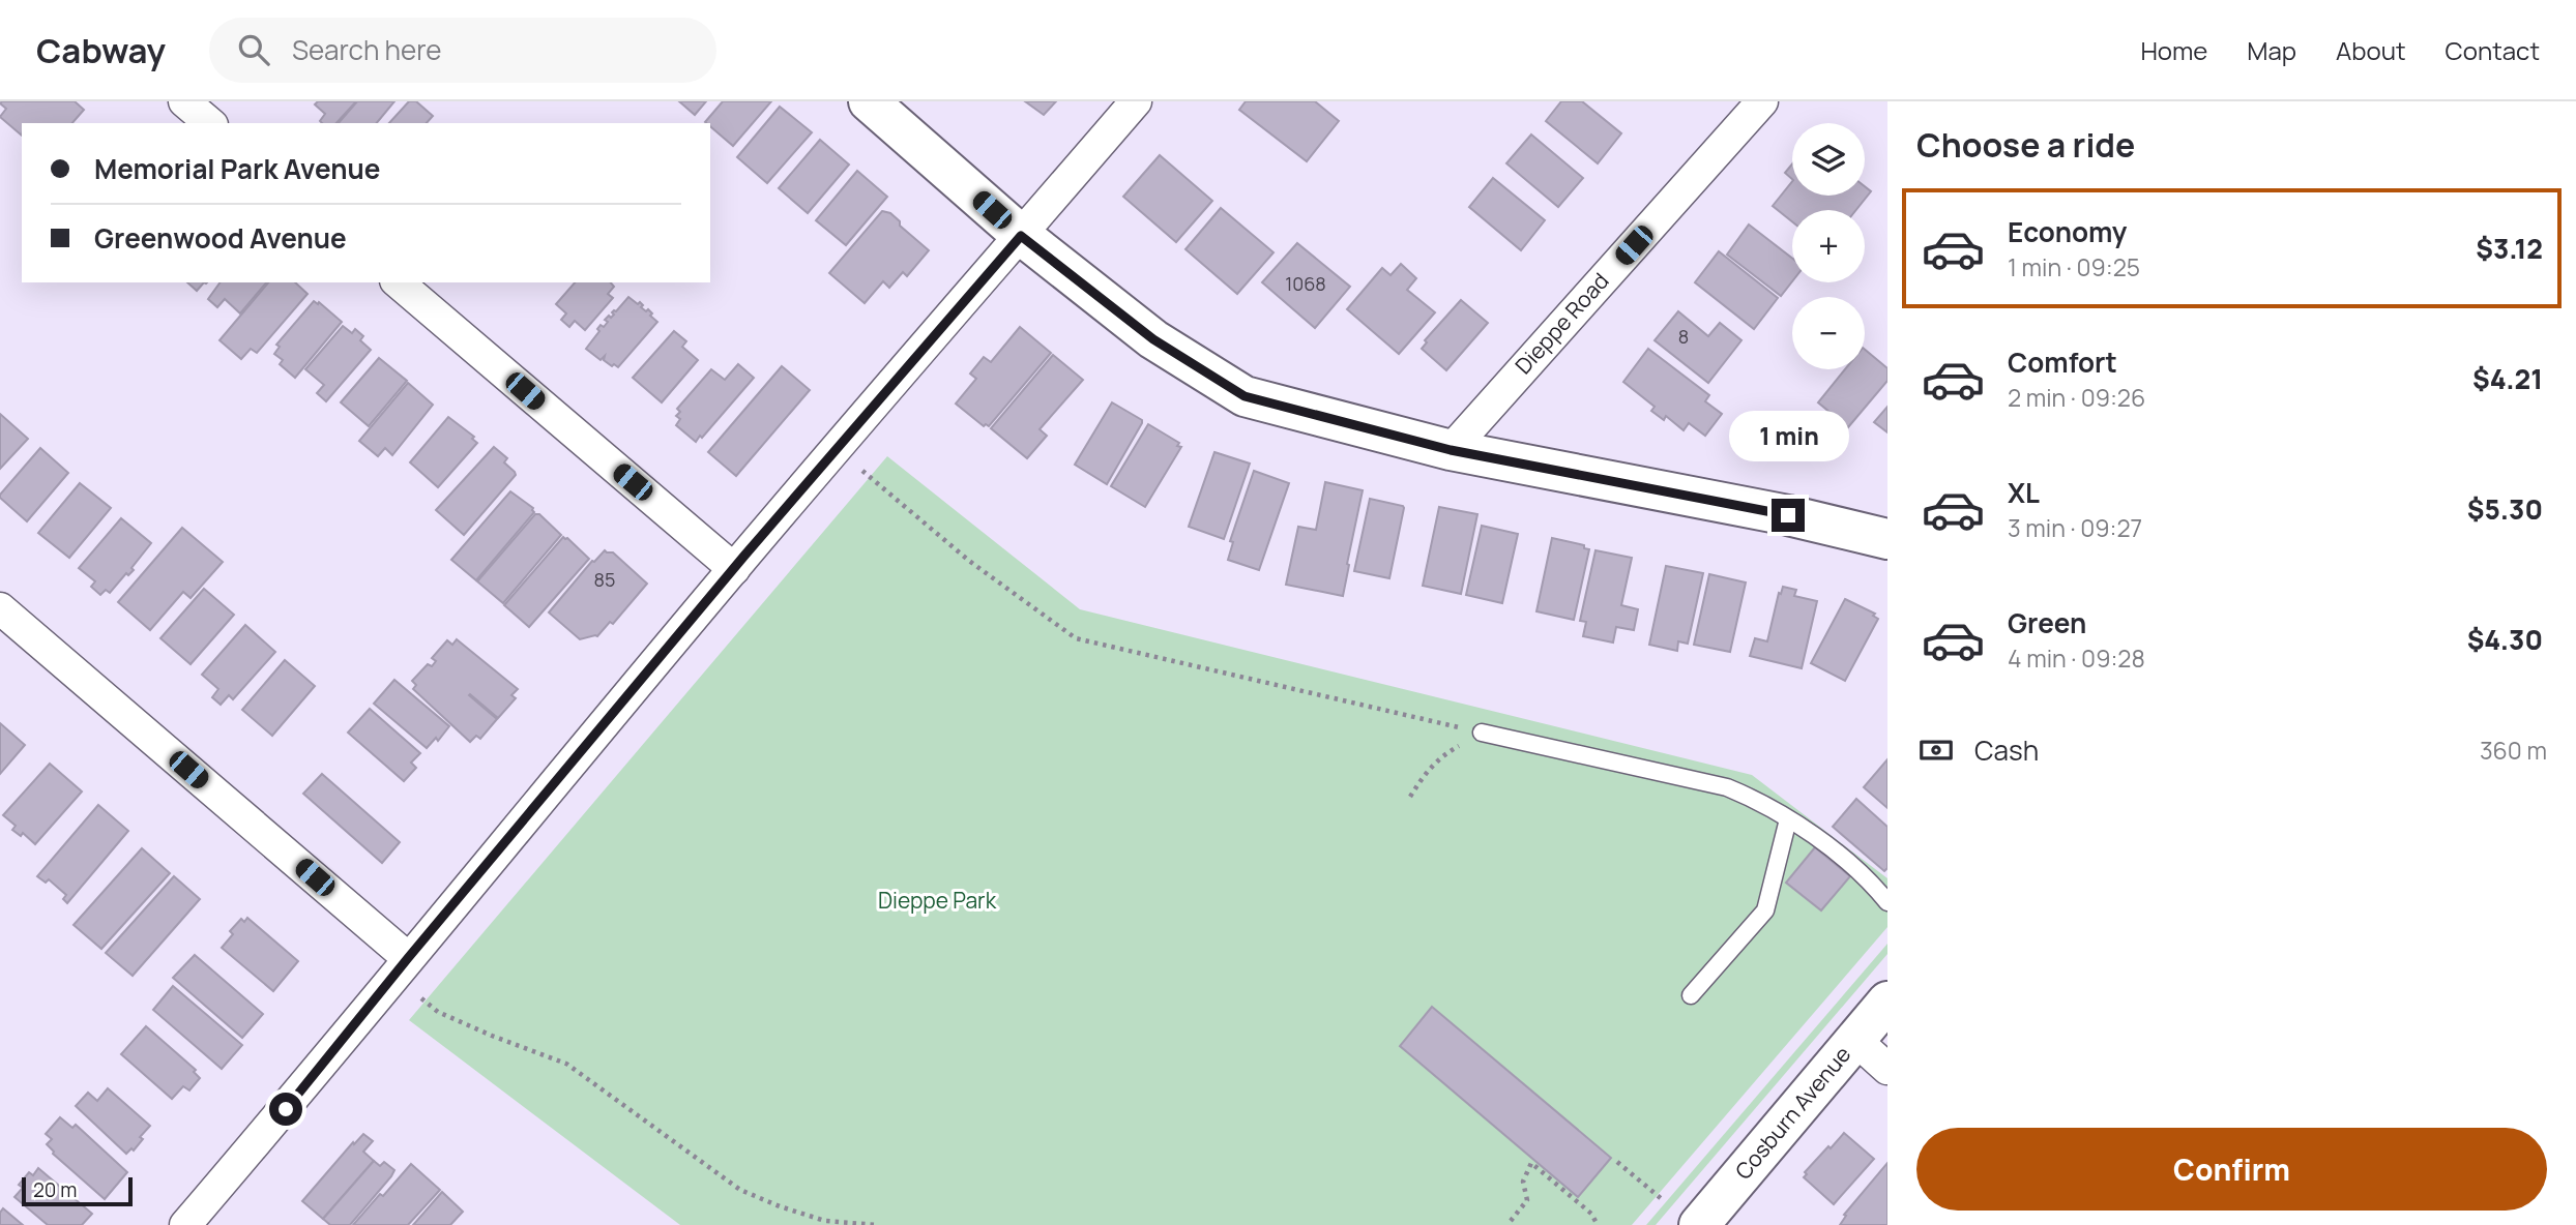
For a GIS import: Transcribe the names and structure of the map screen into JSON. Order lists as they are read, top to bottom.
{
  "streets": {
    "street": ["Dieppe Road", "Cosburn Avenue"]
  },
  "parks": ["Dieppe Park"],
  "house_numbers": ["1068", "8", "85"],
  "scale_bar": "20 m",
  "page": {
    "header": "Cabway",
    "search": "Search here",
    "nav": [
      "Home",
      "Map",
      "About",
      "Contact"
    ],
    "heading": "Choose a ride",
    "map_buttons": ["+", "−"],
    "banner": ["Memorial Park Avenue", "Greenwood Avenue"],
    "list": [
      {
        "name": "Economy",
        "note": "1 min · 09:25",
        "value": "$3.12"
      },
      {
        "name": "Comfort",
        "note": "2 min · 09:26",
        "value": "$4.21"
      },
      {
        "name": "XL",
        "note": "3 min · 09:27",
        "value": "$5.30"
      },
      {
        "name": "Green",
        "note": "4 min · 09:28",
        "value": "$4.30"
      }
    ],
    "bubble": "1 min",
    "pay": ["Cash", "360 m"],
    "buttons": "Confirm",
    "scale": "20 m"
  }
}
